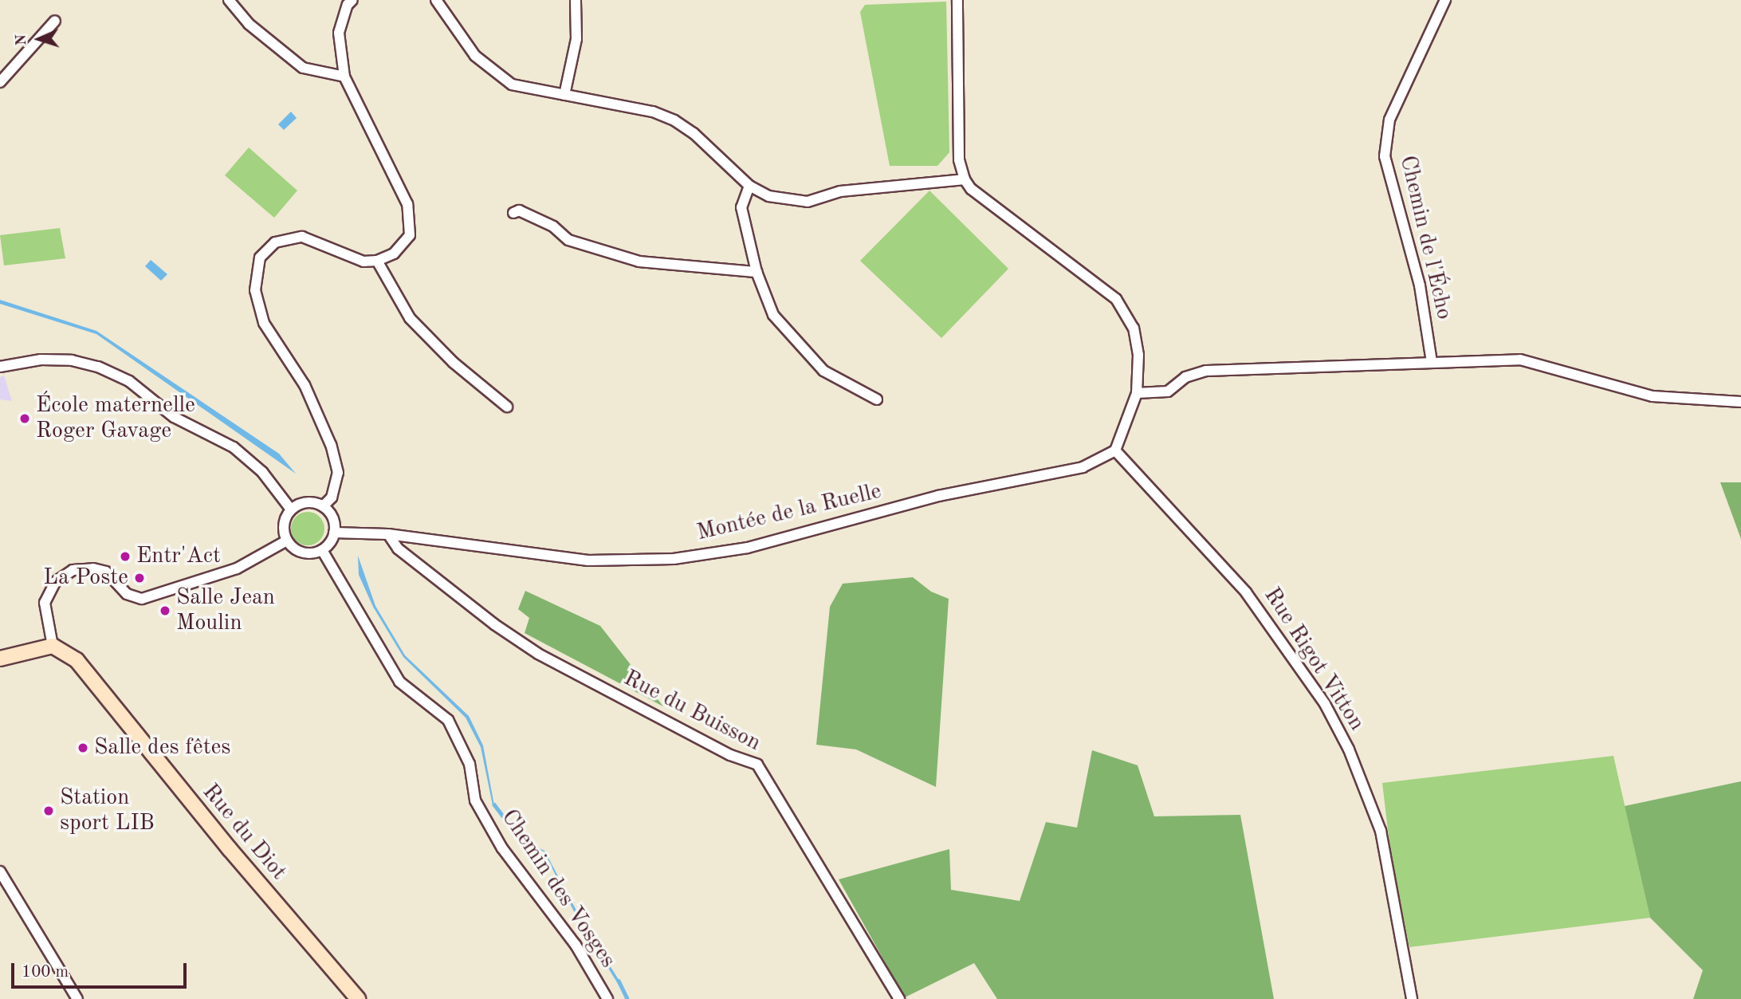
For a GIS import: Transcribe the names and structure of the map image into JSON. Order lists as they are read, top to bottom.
{
  "streets": {
    "street": [
      "Chemin de l'Écho",
      "Montée de la Ruelle",
      "Rue Rigot Vitton",
      "Rue du Buisson",
      "Rue du Diot",
      "Chemin des Vosges"
    ]
  },
  "crossings": [
    ["Montée de la Ruelle", "Rue Rigot Vitton"],
    ["Montée de la Ruelle", "Rue du Buisson"],
    ["Montée de la Ruelle", "Chemin des Vosges"]
  ],
  "places": [
    "École maternelle Roger Gavage",
    "Entr'Act",
    "La Poste",
    "Salle Jean Moulin",
    "Salle des fêtes",
    "Station sport LIB"
  ],
  "scale_bar": "100 m",
  "north": "left"
}
